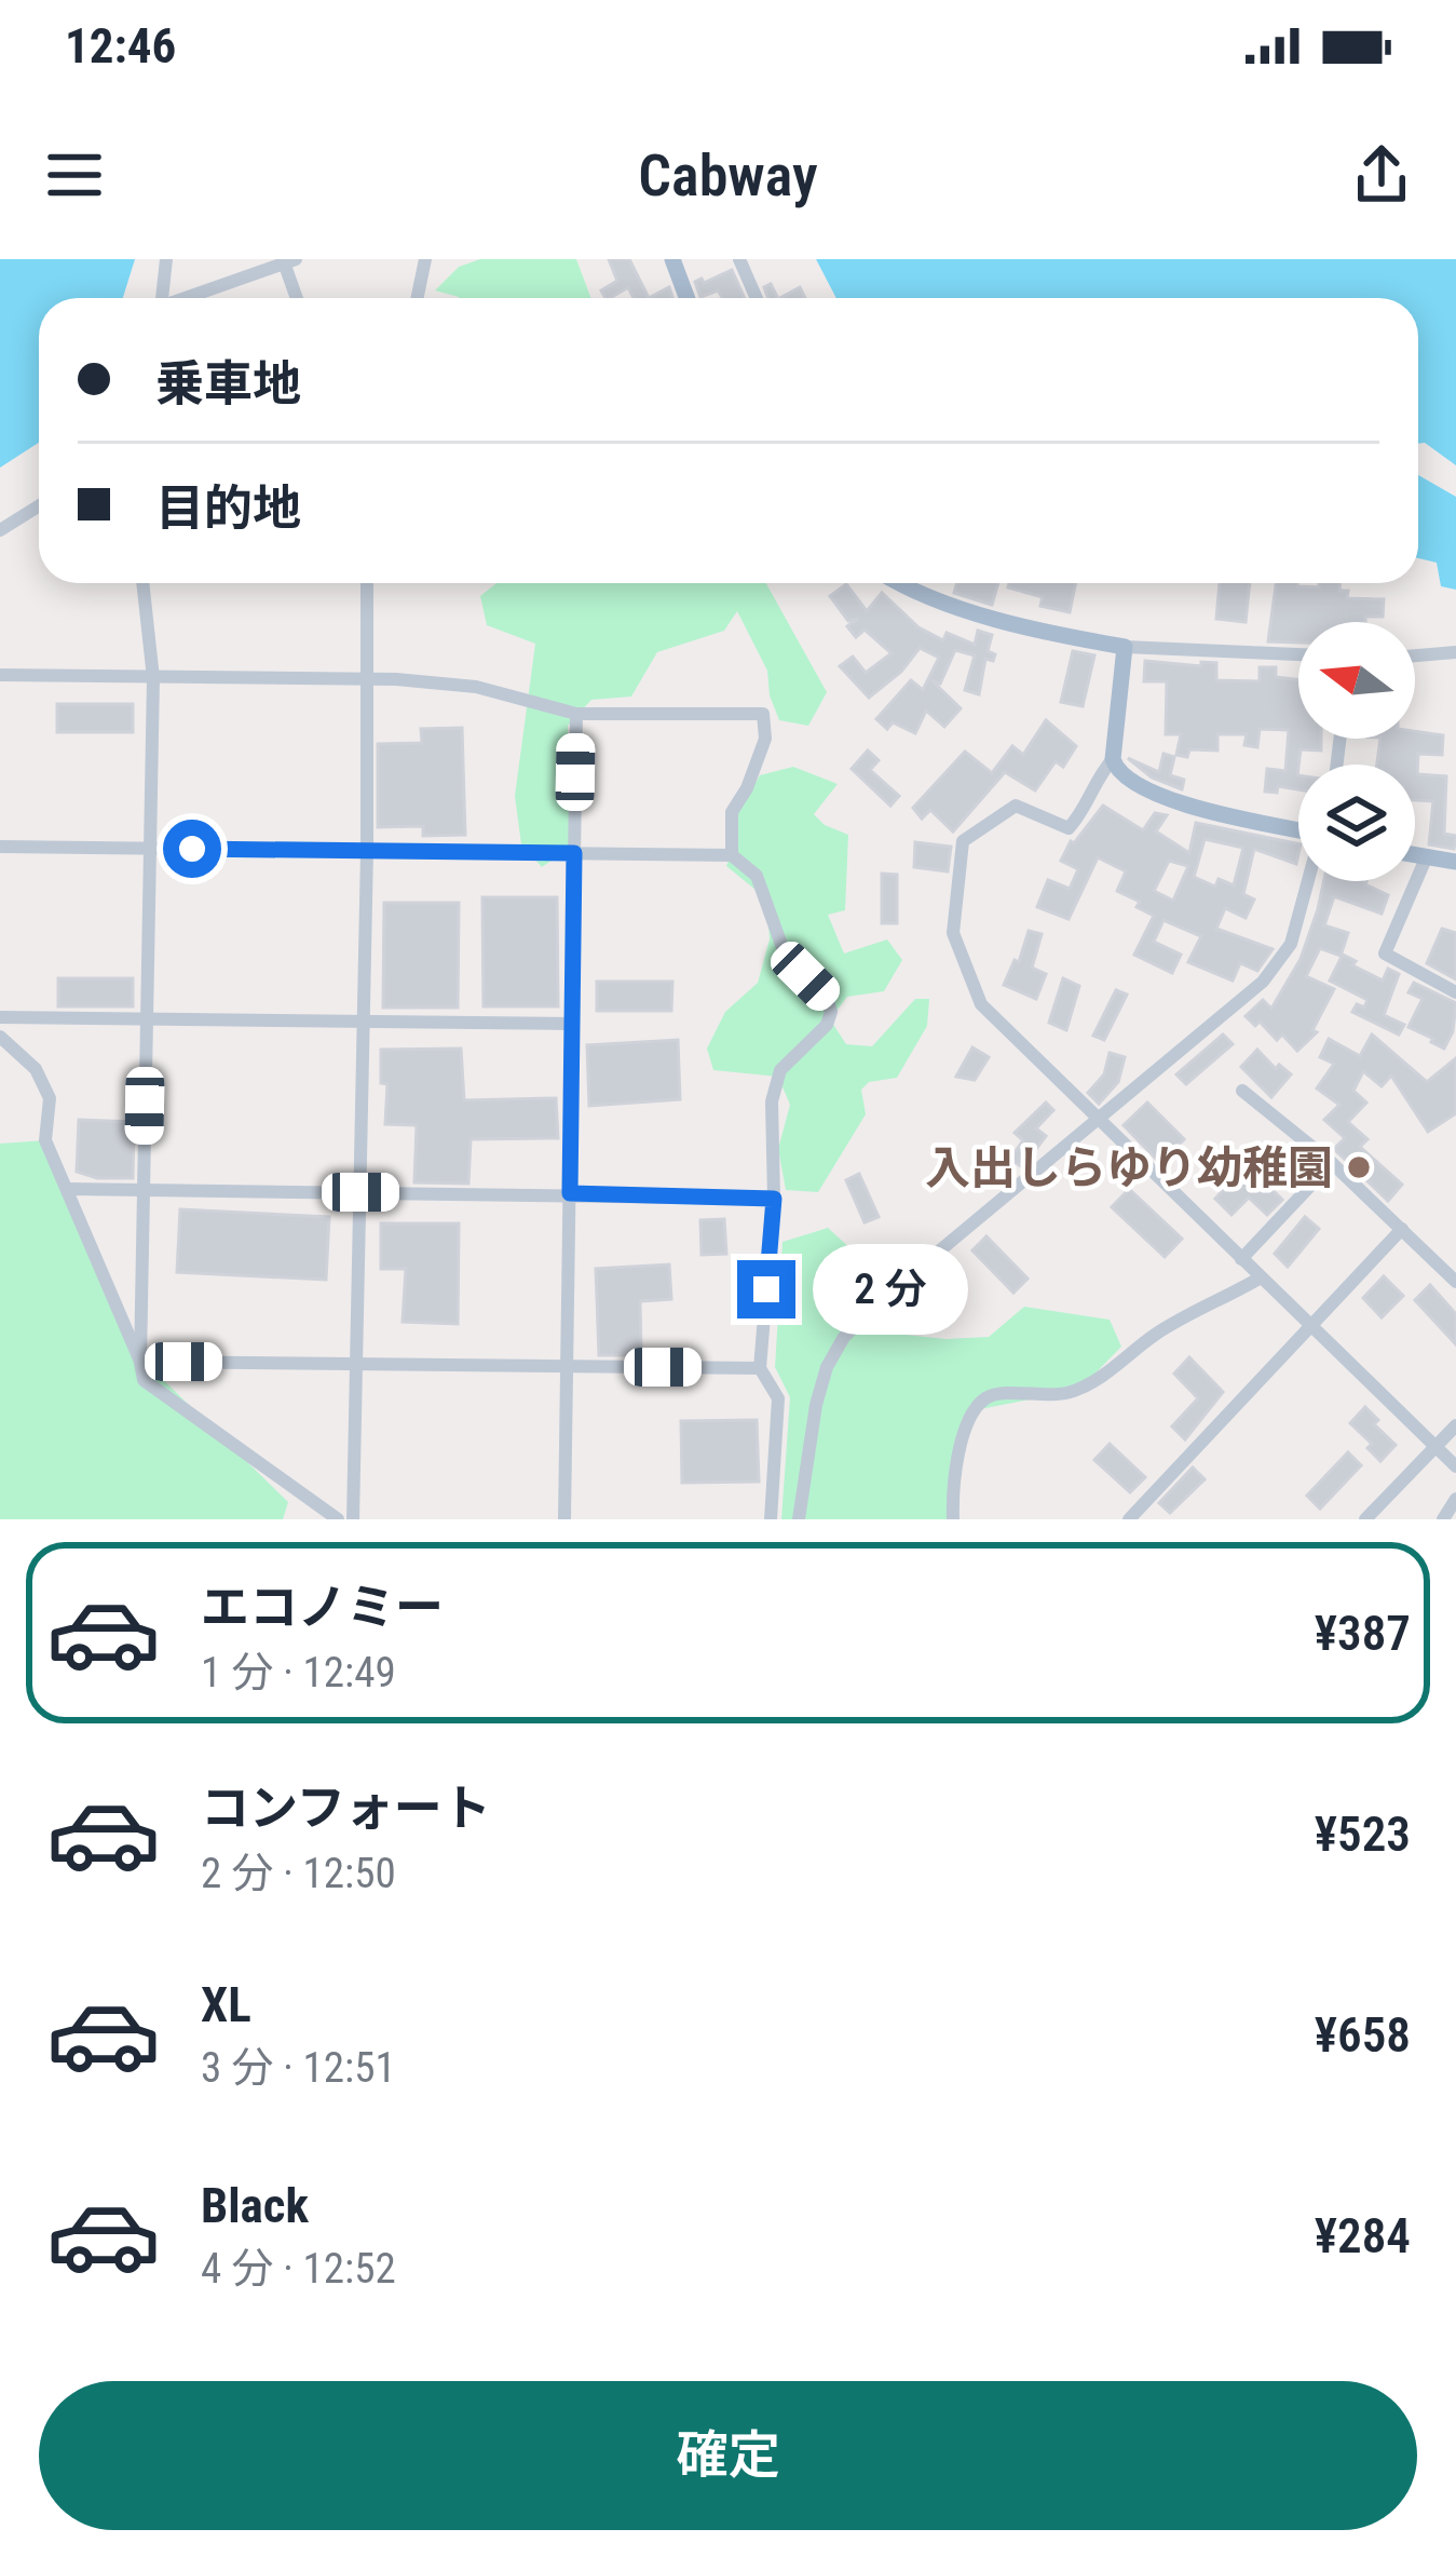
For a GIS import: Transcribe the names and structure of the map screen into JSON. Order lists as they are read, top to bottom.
{
  "places": ["入出しらゆり幼稚園"],
  "north": "left",
  "page": {
    "status": "12:46",
    "header": "Cabway",
    "banner": ["乗車地", "目的地"],
    "bubble": "2 分",
    "list": [
      {
        "name": "エコノミー",
        "note": "1 分 · 12:49",
        "value": "¥387"
      },
      {
        "name": "コンフォート",
        "note": "2 分 · 12:50",
        "value": "¥523"
      },
      {
        "name": "XL",
        "note": "3 分 · 12:51",
        "value": "¥658"
      },
      {
        "name": "Black",
        "note": "4 分 · 12:52",
        "value": "¥284"
      }
    ],
    "buttons": "確定"
  }
}
